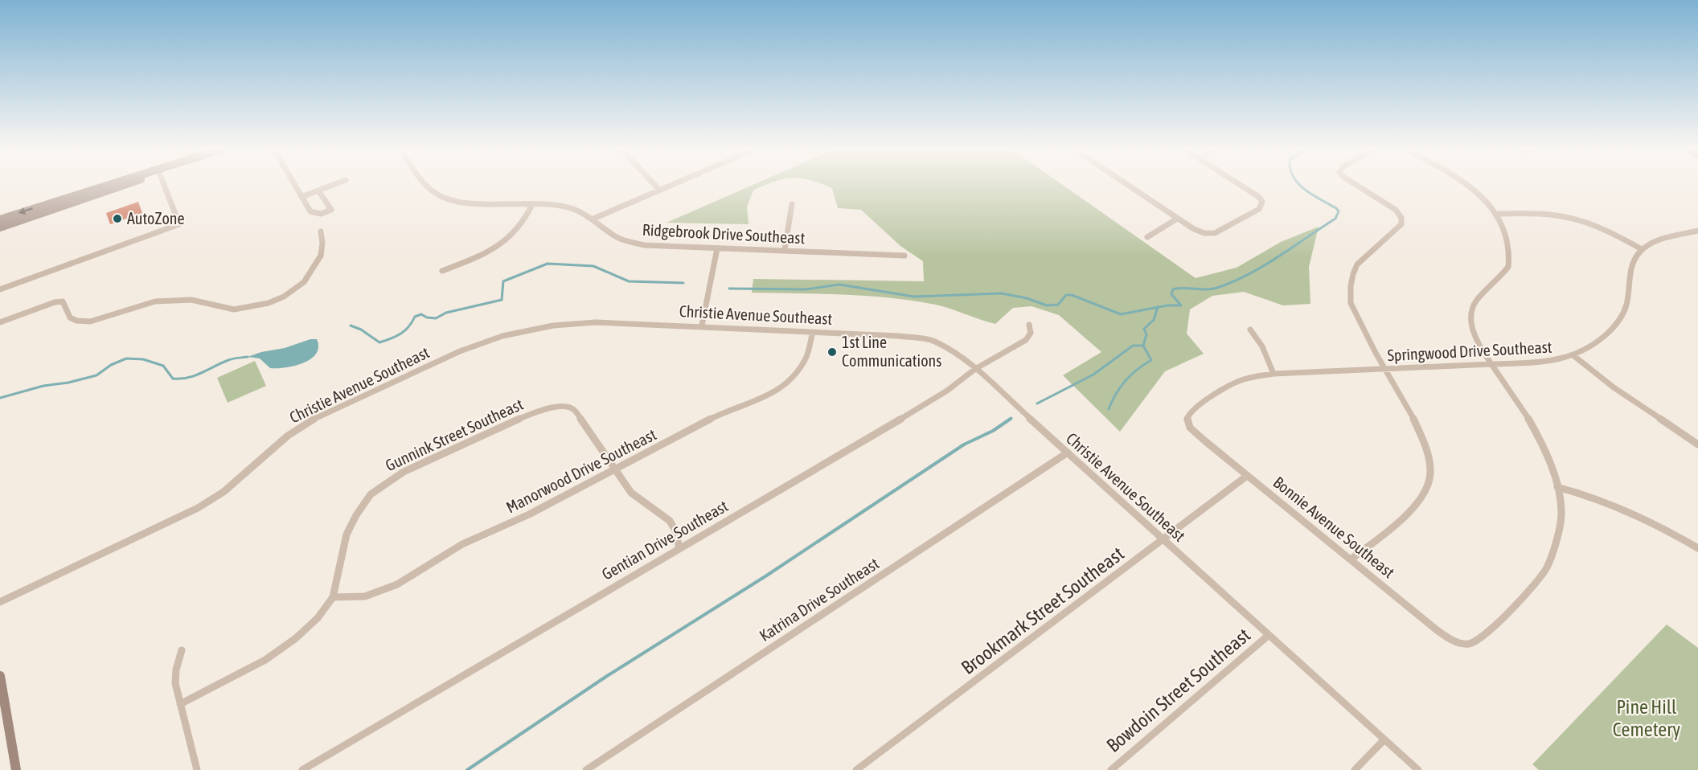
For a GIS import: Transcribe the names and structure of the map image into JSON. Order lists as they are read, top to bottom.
{
  "streets": {
    "street": [
      "Ridgebrook Drive Southeast",
      "Christie Avenue Southeast",
      "Springwood Drive Southeast",
      "Gunnink Street Southeast",
      "Manorwood Drive Southeast",
      "Bonnie Avenue Southeast",
      "Gentian Drive Southeast",
      "Katrina Drive Southeast",
      "Brookmark Street Southeast",
      "Bowdoin Street Southeast"
    ]
  },
  "crossings": [
    ["Christie Avenue Southeast", "Manorwood Drive Southeast"],
    ["Christie Avenue Southeast", "Gentian Drive Southeast"],
    ["Christie Avenue Southeast", "Katrina Drive Southeast"],
    ["Christie Avenue Southeast", "Brookmark Street Southeast"],
    ["Christie Avenue Southeast", "Bowdoin Street Southeast"],
    ["Springwood Drive Southeast", "Bonnie Avenue Southeast"],
    ["Gunnink Street Southeast", "Manorwood Drive Southeast"],
    ["Bonnie Avenue Southeast", "Brookmark Street Southeast"]
  ],
  "parks": ["Pine Hill Cemetery"],
  "places": ["AutoZone", "1st Line Communications"]
}
